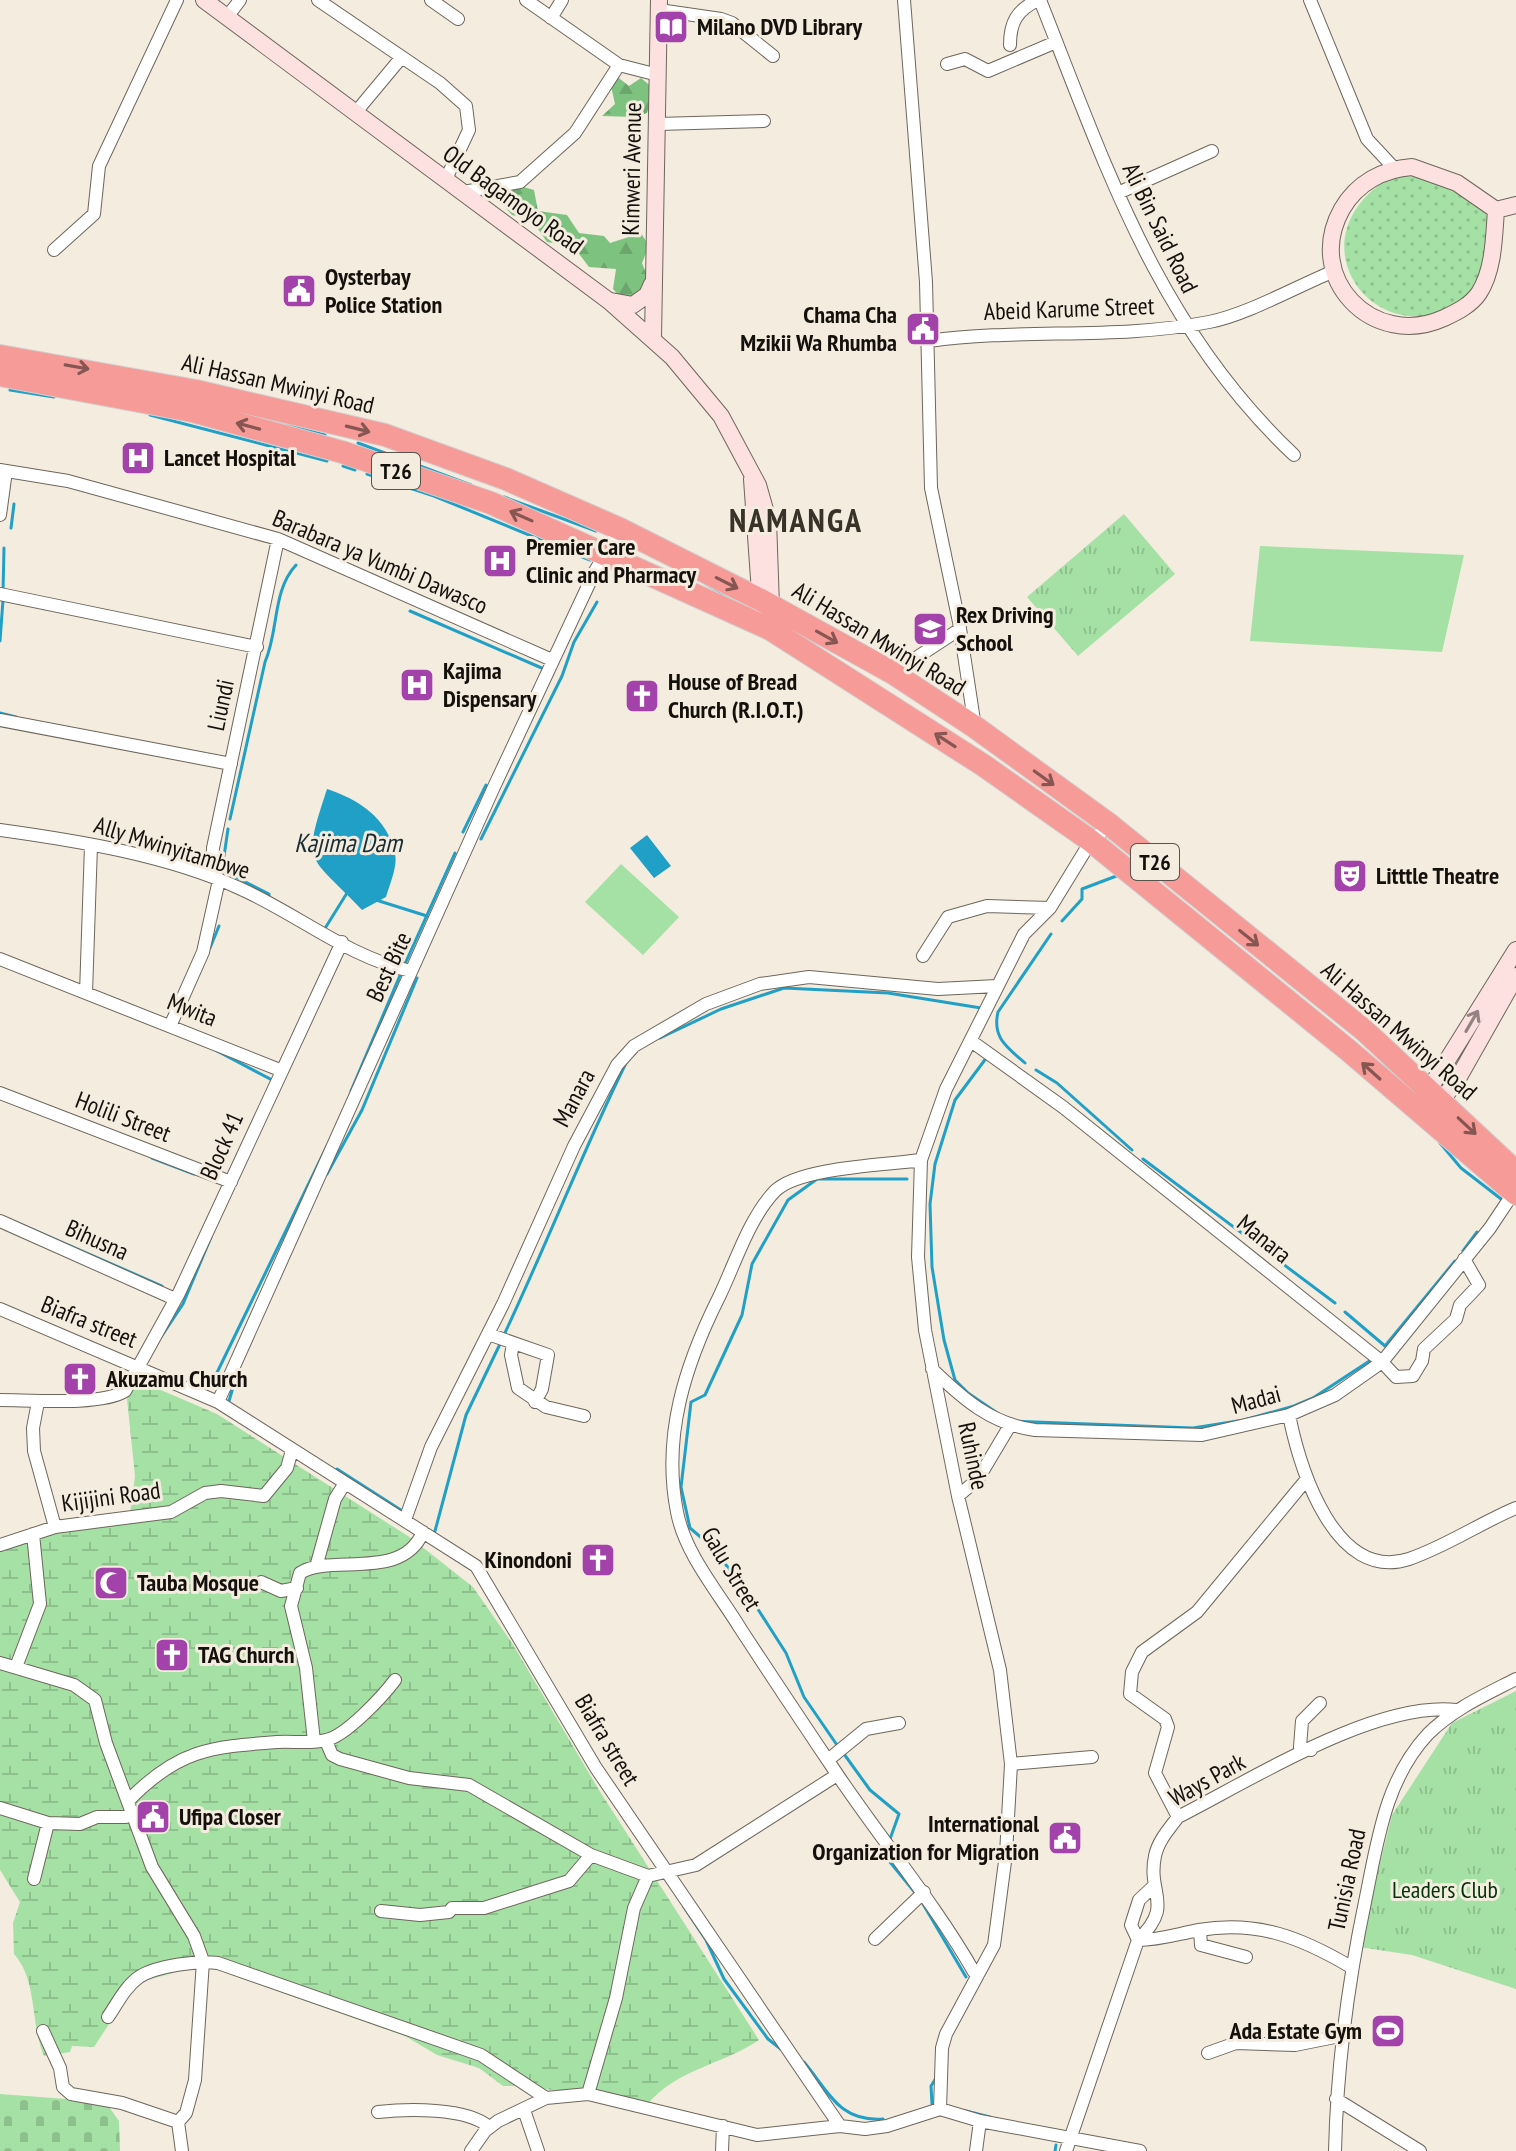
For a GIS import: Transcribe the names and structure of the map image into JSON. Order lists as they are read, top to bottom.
{
  "streets": {
    "highway": ["Ali Hassan Mwinyi Road", "T26"],
    "street": [
      "Kimweri Avenue",
      "Old Bagamoyo Road",
      "Ali Bin Said Road",
      "Abeid Karume Street",
      "Barabara ya Vumbi Dawasco",
      "Liundi",
      "Ally Mwinyitambwe",
      "Best Bite",
      "Mwita",
      "Manara",
      "Holili Street",
      "Block 41",
      "Bihusna",
      "Biafra street",
      "Madai",
      "Ruhinde",
      "Kijijini Road",
      "Galu Street",
      "Ways Park",
      "Tunisia Road"
    ]
  },
  "crossings": [
    ["Kimweri Avenue", "Old Bagamoyo Road"],
    ["Old Bagamoyo Road", "Ali Hassan Mwinyi Road"],
    ["Ali Bin Said Road", "Abeid Karume Street"],
    ["Ali Hassan Mwinyi Road", "Best Bite"],
    ["Ali Hassan Mwinyi Road", "Madai"],
    ["Ali Hassan Mwinyi Road", "Ruhinde"],
    ["Barabara ya Vumbi Dawasco", "Liundi"],
    ["Barabara ya Vumbi Dawasco", "Best Bite"],
    ["Liundi", "Ally Mwinyitambwe"],
    ["Liundi", "Mwita"],
    ["Ally Mwinyitambwe", "Best Bite"],
    ["Ally Mwinyitambwe", "Block 41"],
    ["Best Bite", "Biafra street"],
    ["Mwita", "Block 41"],
    ["Manara", "Biafra street"],
    ["Manara", "Madai"],
    ["Manara", "Ruhinde"],
    ["Holili Street", "Block 41"],
    ["Block 41", "Bihusna"],
    ["Block 41", "Biafra street"],
    ["Biafra street", "Kijijini Road"],
    ["Madai", "Ruhinde"],
    ["Ruhinde", "Galu Street"],
    ["Ways Park", "Tunisia Road"]
  ],
  "districts": ["NAMANGA"],
  "water": ["Kajima Dam"],
  "parks": ["Leaders Club"],
  "places": {
    "library": ["Milano DVD Library"],
    "public building": [
      "Oysterbay Police Station",
      "Chama Cha Mzikii Wa Rhumba",
      "Ufipa Closer",
      "International Organization for Migration"
    ],
    "hospital": ["Lancet Hospital", "Premier Care Clinic and Pharmacy", "Kajima Dispensary"],
    "school or university": ["Rex Driving School"],
    "church": [
      "House of Bread Church (R.I.O.T.)",
      "Akuzamu Church",
      "Kinondoni",
      "TAG Church"
    ],
    "theatre": ["Litttle Theatre"],
    "mosque": ["Tauba Mosque"],
    "sports": ["Ada Estate Gym"]
  }
}
